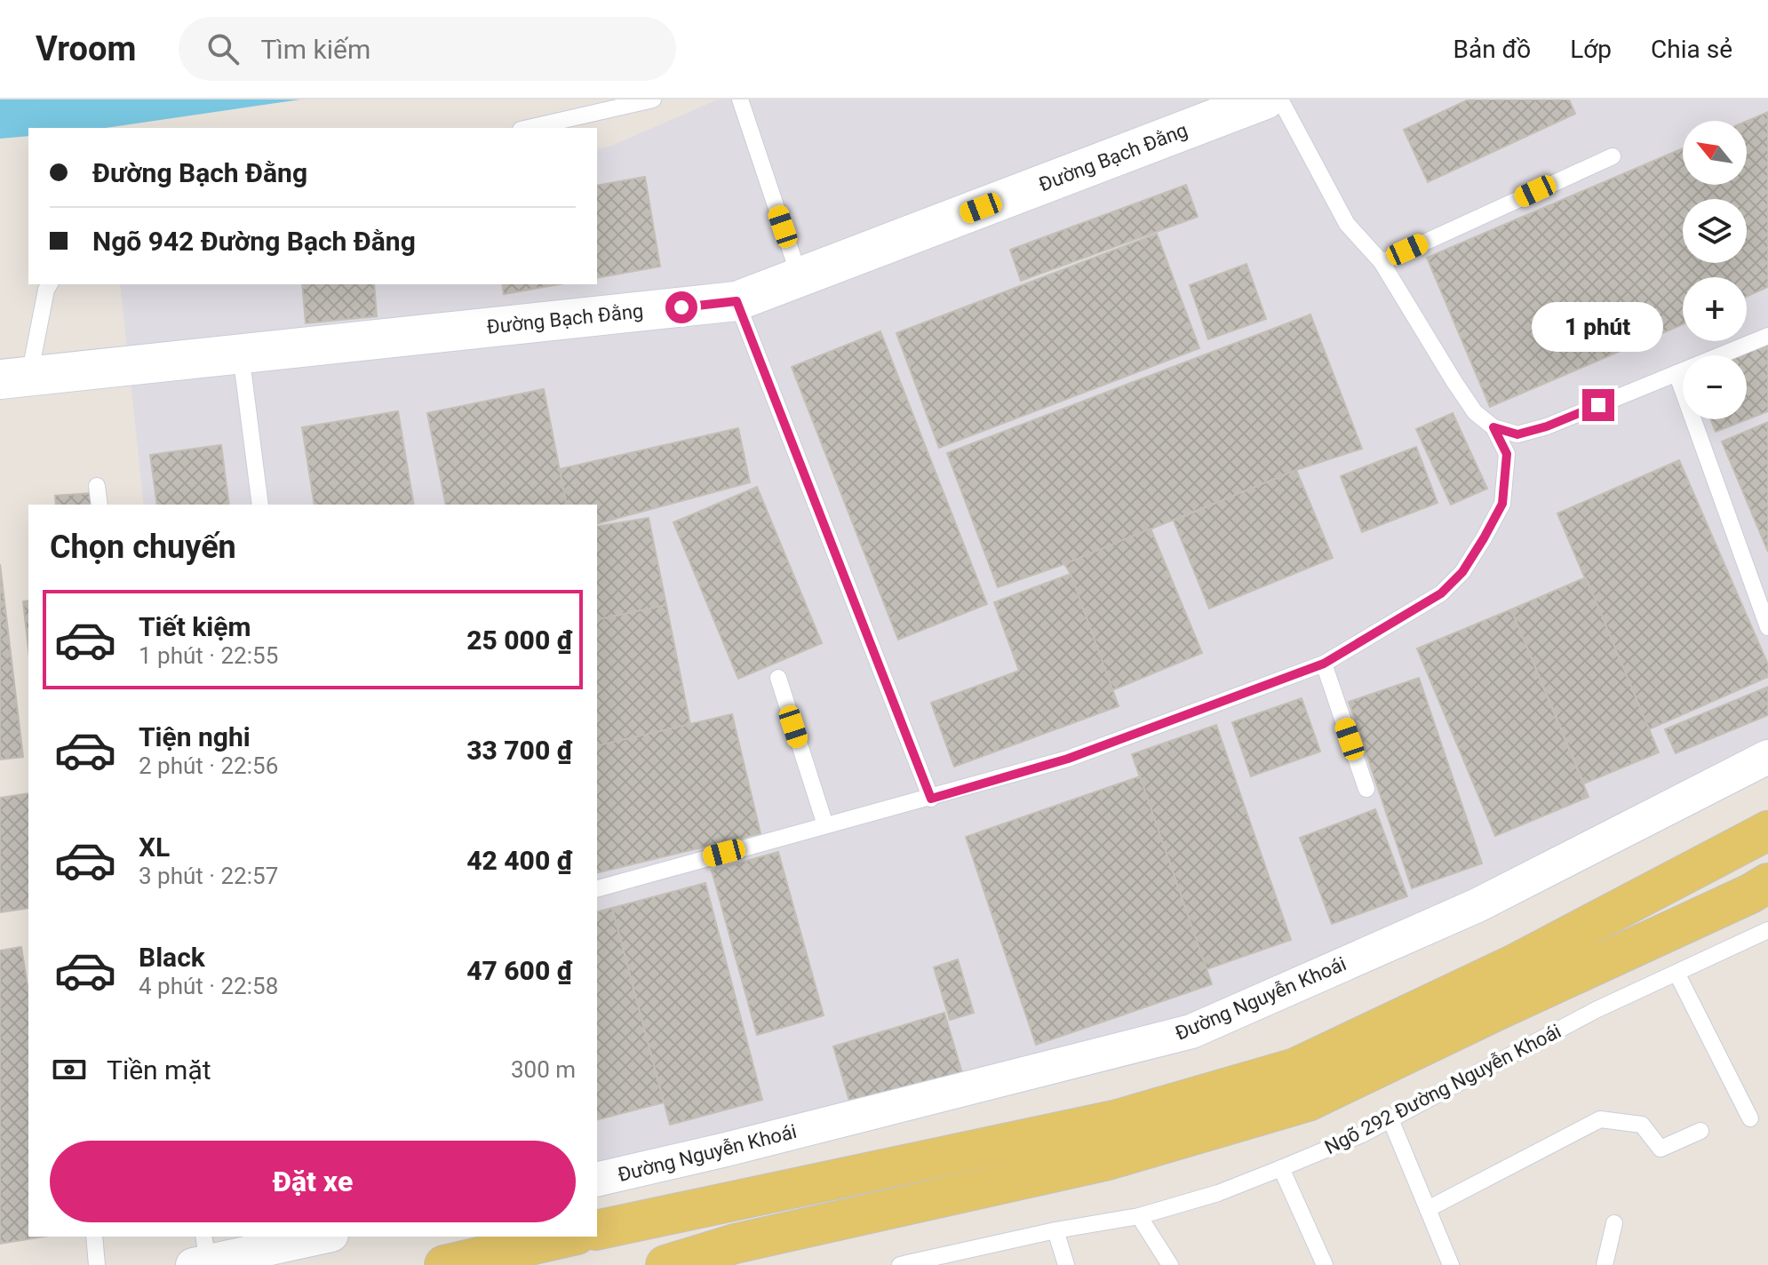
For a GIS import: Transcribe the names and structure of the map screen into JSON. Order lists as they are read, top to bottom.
{
  "streets": {
    "street": ["Đường Bạch Đằng", "Đường Nguyễn Khoái"],
    "lane": ["Ngõ 292 Đường Nguyễn Khoái"]
  },
  "north": "top left",
  "page": {
    "header": "Vroom",
    "search": "Tìm kiếm",
    "nav": ["Bản đồ", "Lớp", "Chia sẻ"],
    "map_buttons": ["+", "−"],
    "banner": ["Đường Bạch Đằng", "Ngõ 942 Đường Bạch Đằng"],
    "bubble": "1 phút",
    "heading": "Chọn chuyến",
    "list": [
      {
        "name": "Tiết kiệm",
        "note": "1 phút · 22:55",
        "value": "25 000 ₫"
      },
      {
        "name": "Tiện nghi",
        "note": "2 phút · 22:56",
        "value": "33 700 ₫"
      },
      {
        "name": "XL",
        "note": "3 phút · 22:57",
        "value": "42 400 ₫"
      },
      {
        "name": "Black",
        "note": "4 phút · 22:58",
        "value": "47 600 ₫"
      }
    ],
    "pay": ["Tiền mặt", "300 m"],
    "buttons": "Đặt xe"
  }
}
